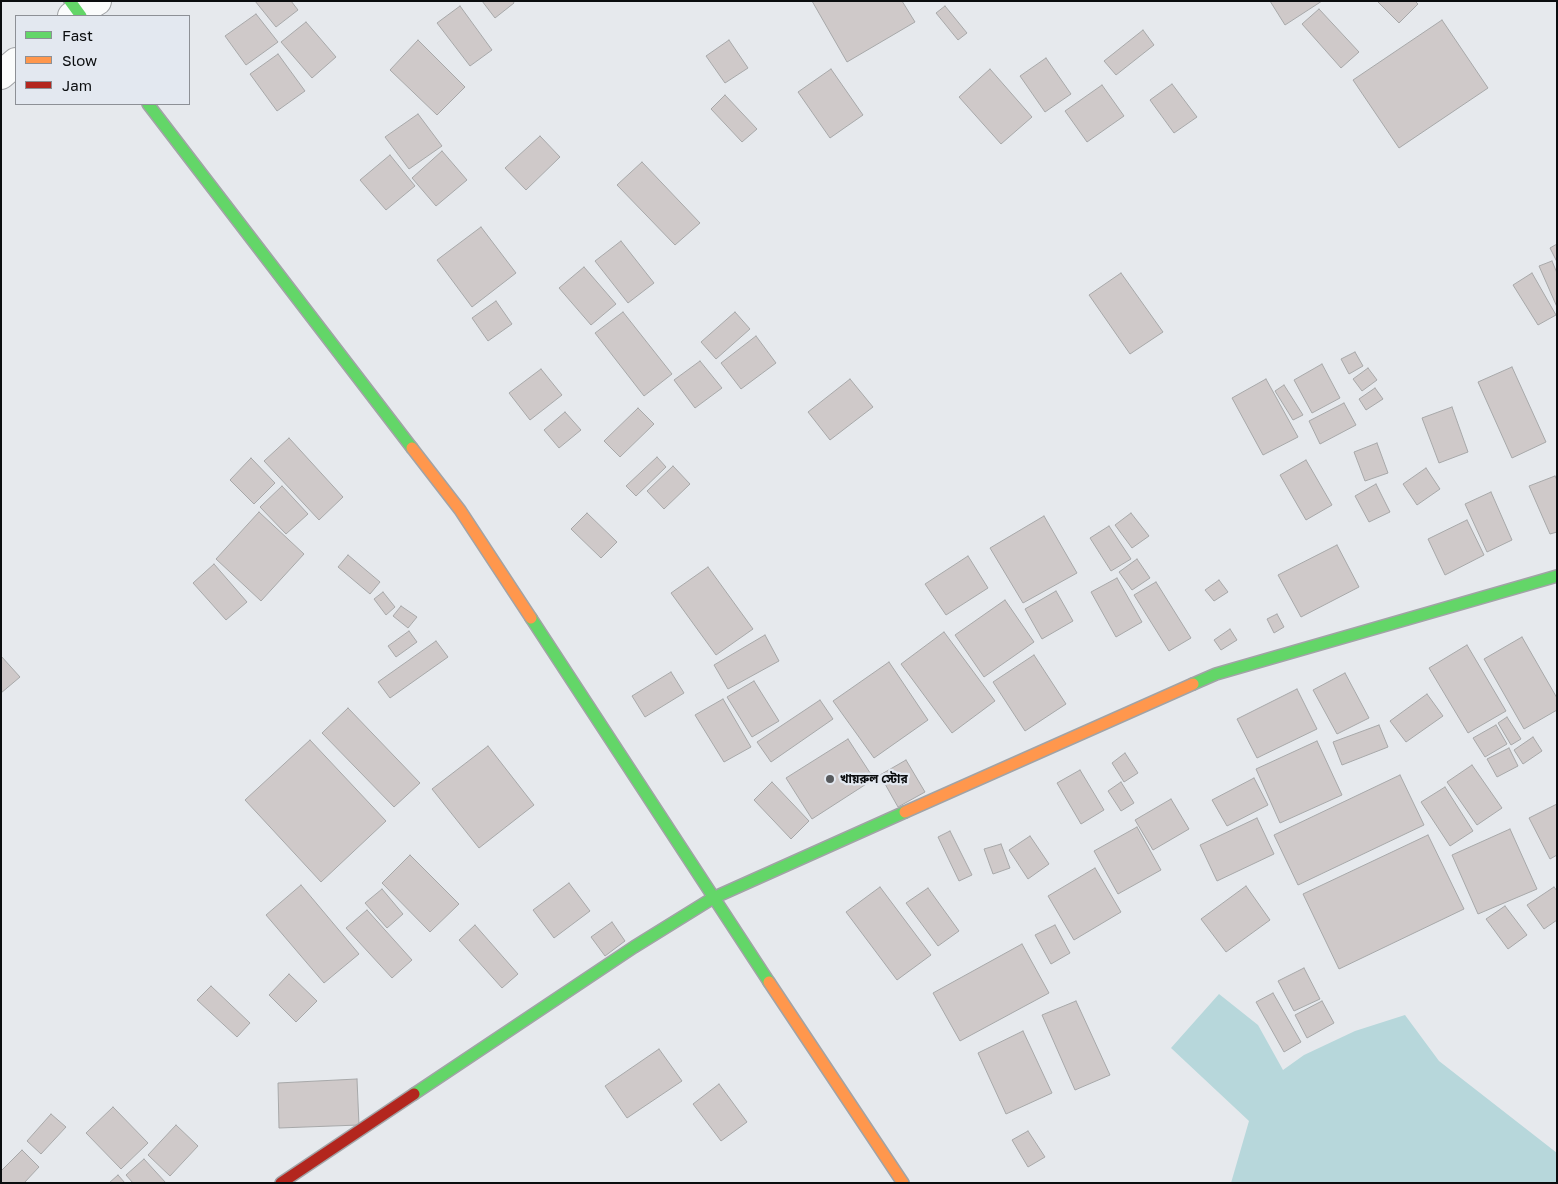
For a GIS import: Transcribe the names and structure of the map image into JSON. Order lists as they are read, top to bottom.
{
  "places": ["খায়রুল স্টোর"],
  "legend": ["Fast", "Slow", "Jam"]
}
